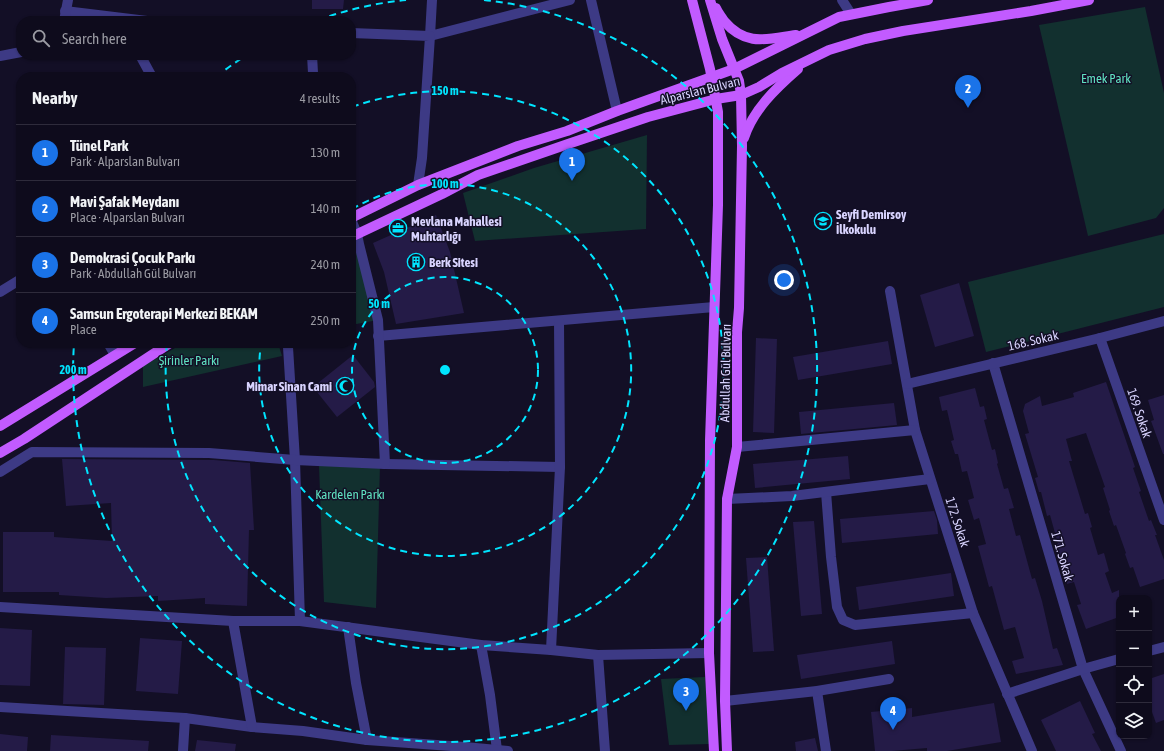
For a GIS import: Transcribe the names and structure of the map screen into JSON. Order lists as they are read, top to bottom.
{
  "streets": {
    "main road": ["Alparslan Bulvarı", "Abdullah Gül Bulvarı"],
    "street": [
      "168. Sokak",
      "169. Sokak",
      "172. Sokak",
      "171. Sokak"
    ]
  },
  "crossings": [
    ["Alparslan Bulvarı", "Abdullah Gül Bulvarı"],
    ["168. Sokak", "169. Sokak"],
    ["168. Sokak", "172. Sokak"],
    ["168. Sokak", "171. Sokak"]
  ],
  "parks": ["Emek Park", "Şirinler Parkı", "Kardelen Parkı"],
  "places": {
    "school or university": ["Seyfi Demirsoy İlkokulu"],
    "office": ["Mevlana Mahallesi Muhtarlığı"],
    "building": ["Berk Sitesi"],
    "mosque": ["Mimar Sinan Cami"]
  },
  "page": {
    "search": "Search here",
    "heading": ["Nearby", "4 results"],
    "pins": [
      "2",
      "1",
      "3",
      "4"
    ],
    "list": [
      {
        "mark": "1",
        "name": "Tünel Park",
        "note": "Park · Alparslan Bulvarı",
        "value": "130 m"
      },
      {
        "mark": "2",
        "name": "Mavi Şafak Meydanı",
        "note": "Place · Alparslan Bulvarı",
        "value": "140 m"
      },
      {
        "mark": "3",
        "name": "Demokrasi Çocuk Parkı",
        "note": "Park · Abdullah Gül Bulvarı",
        "value": "240 m"
      },
      {
        "mark": "4",
        "name": "Samsun Ergoterapi Merkezi BEKAM",
        "note": "Place",
        "value": "250 m"
      }
    ],
    "map_buttons": ["+", "−"]
  },
  "rings": [
    "150 m",
    "100 m",
    "50 m",
    "200 m"
  ]
}
